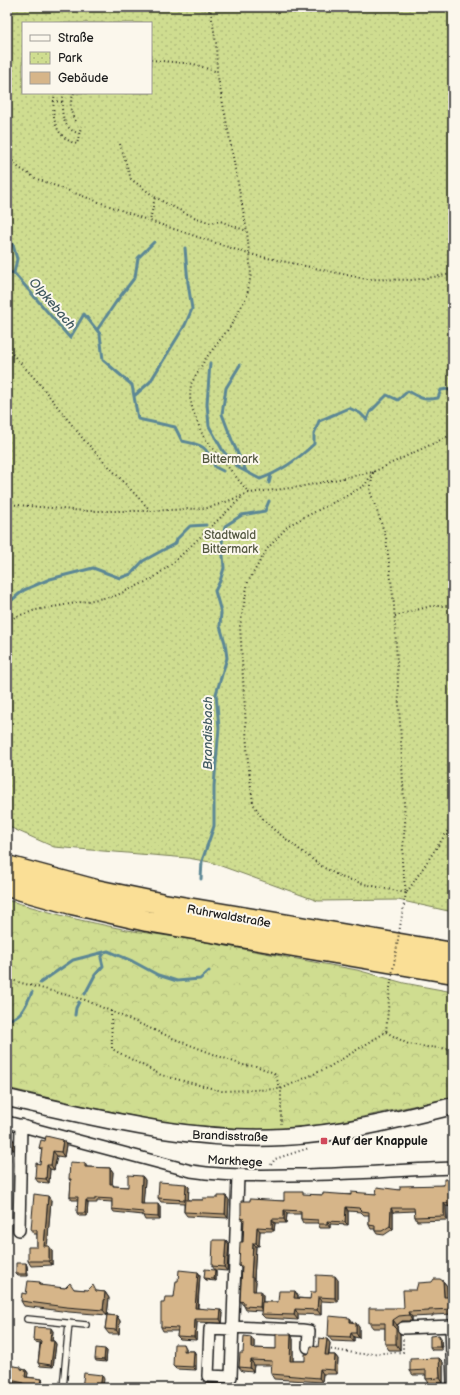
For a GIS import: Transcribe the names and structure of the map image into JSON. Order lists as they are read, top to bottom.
{
  "streets": {
    "highway": ["Ruhrwaldstraße"],
    "street": ["Brandisstraße", "Markhege"]
  },
  "water": ["Olpkebach", "Brandisbach"],
  "parks": ["Bittermark", "Stadtwald Bittermark"],
  "places": {
    "transit": ["Auf der Knappule"]
  },
  "legend": ["Straße", "Park", "Gebäude"]
}
